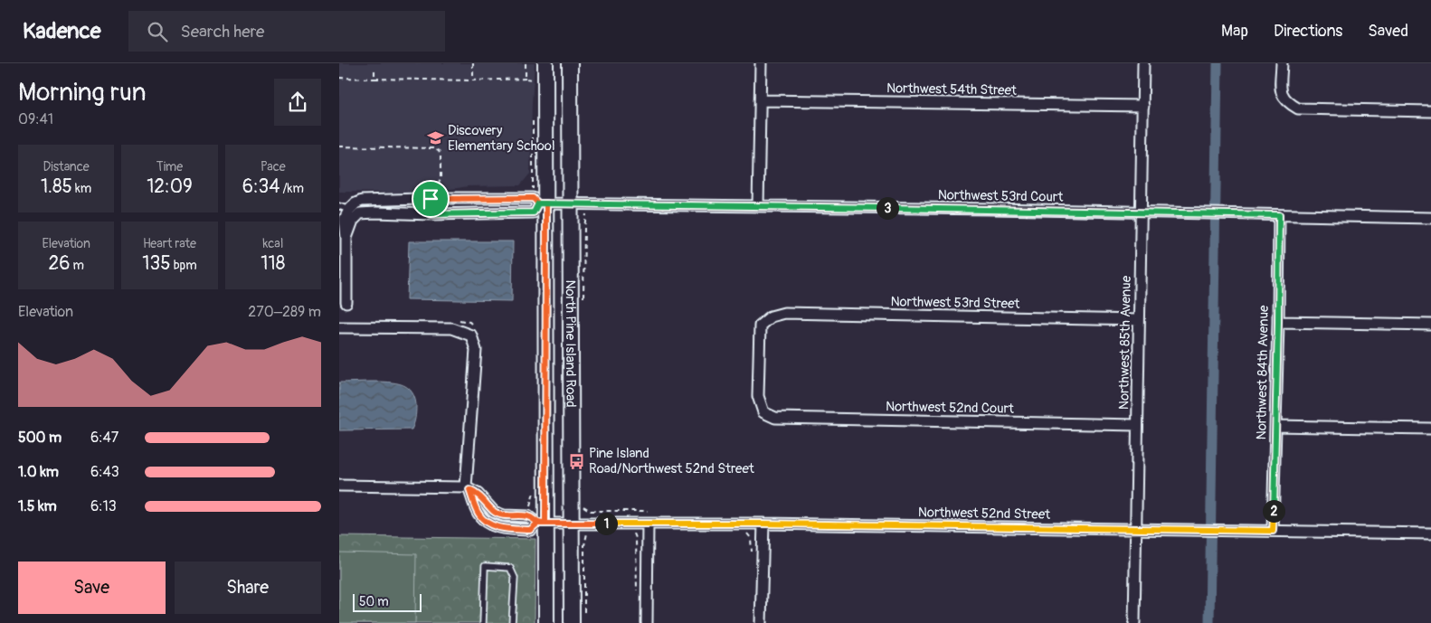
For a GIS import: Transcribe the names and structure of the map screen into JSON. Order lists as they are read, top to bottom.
{
  "streets": {
    "main road": ["North Pine Island Road"],
    "street": [
      "Northwest 54th Street",
      "Northwest 53rd Court",
      "Northwest 53rd Street",
      "Northwest 85th Avenue",
      "Northwest 84th Avenue",
      "Northwest 52nd Court",
      "Northwest 52nd Street"
    ]
  },
  "crossings": [
    ["Northwest 54th Street", "Northwest 85th Avenue"],
    ["Northwest 53rd Court", "North Pine Island Road"],
    ["Northwest 53rd Court", "Northwest 85th Avenue"],
    ["Northwest 53rd Court", "Northwest 84th Avenue"],
    ["Northwest 53rd Street", "Northwest 85th Avenue"],
    ["Northwest 53rd Street", "Northwest 52nd Court"],
    ["North Pine Island Road", "Northwest 52nd Street"],
    ["Northwest 85th Avenue", "Northwest 52nd Court"],
    ["Northwest 85th Avenue", "Northwest 52nd Street"],
    ["Northwest 84th Avenue", "Northwest 52nd Street"]
  ],
  "places": {
    "school or university": ["Discovery Elementary School"],
    "bus stop": ["Pine Island Road/Northwest 52nd Street"]
  },
  "scale_bar": "50 m",
  "page": {
    "header": "Kadence",
    "search": "Search here",
    "nav": ["Map", "Directions", "Saved"],
    "heading": ["Morning run", "09:41"],
    "stats": [
      ["Distance", "1.85 km"],
      ["Time", "12:09"],
      ["Pace", "6:34 /km"],
      ["Elevation", "26 m"],
      ["Heart rate", "135 bpm"],
      ["kcal", "118"]
    ],
    "pins": ["3", "2", "1"],
    "chart": ["Elevation", "270–289 m"],
    "list": [
      {
        "name": "500 m",
        "note": "6:47"
      },
      {
        "name": "1.0 km",
        "note": "6:43"
      },
      {
        "name": "1.5 km",
        "note": "6:13"
      }
    ],
    "buttons": ["Save", "Share"],
    "scale": "50 m"
  }
}
